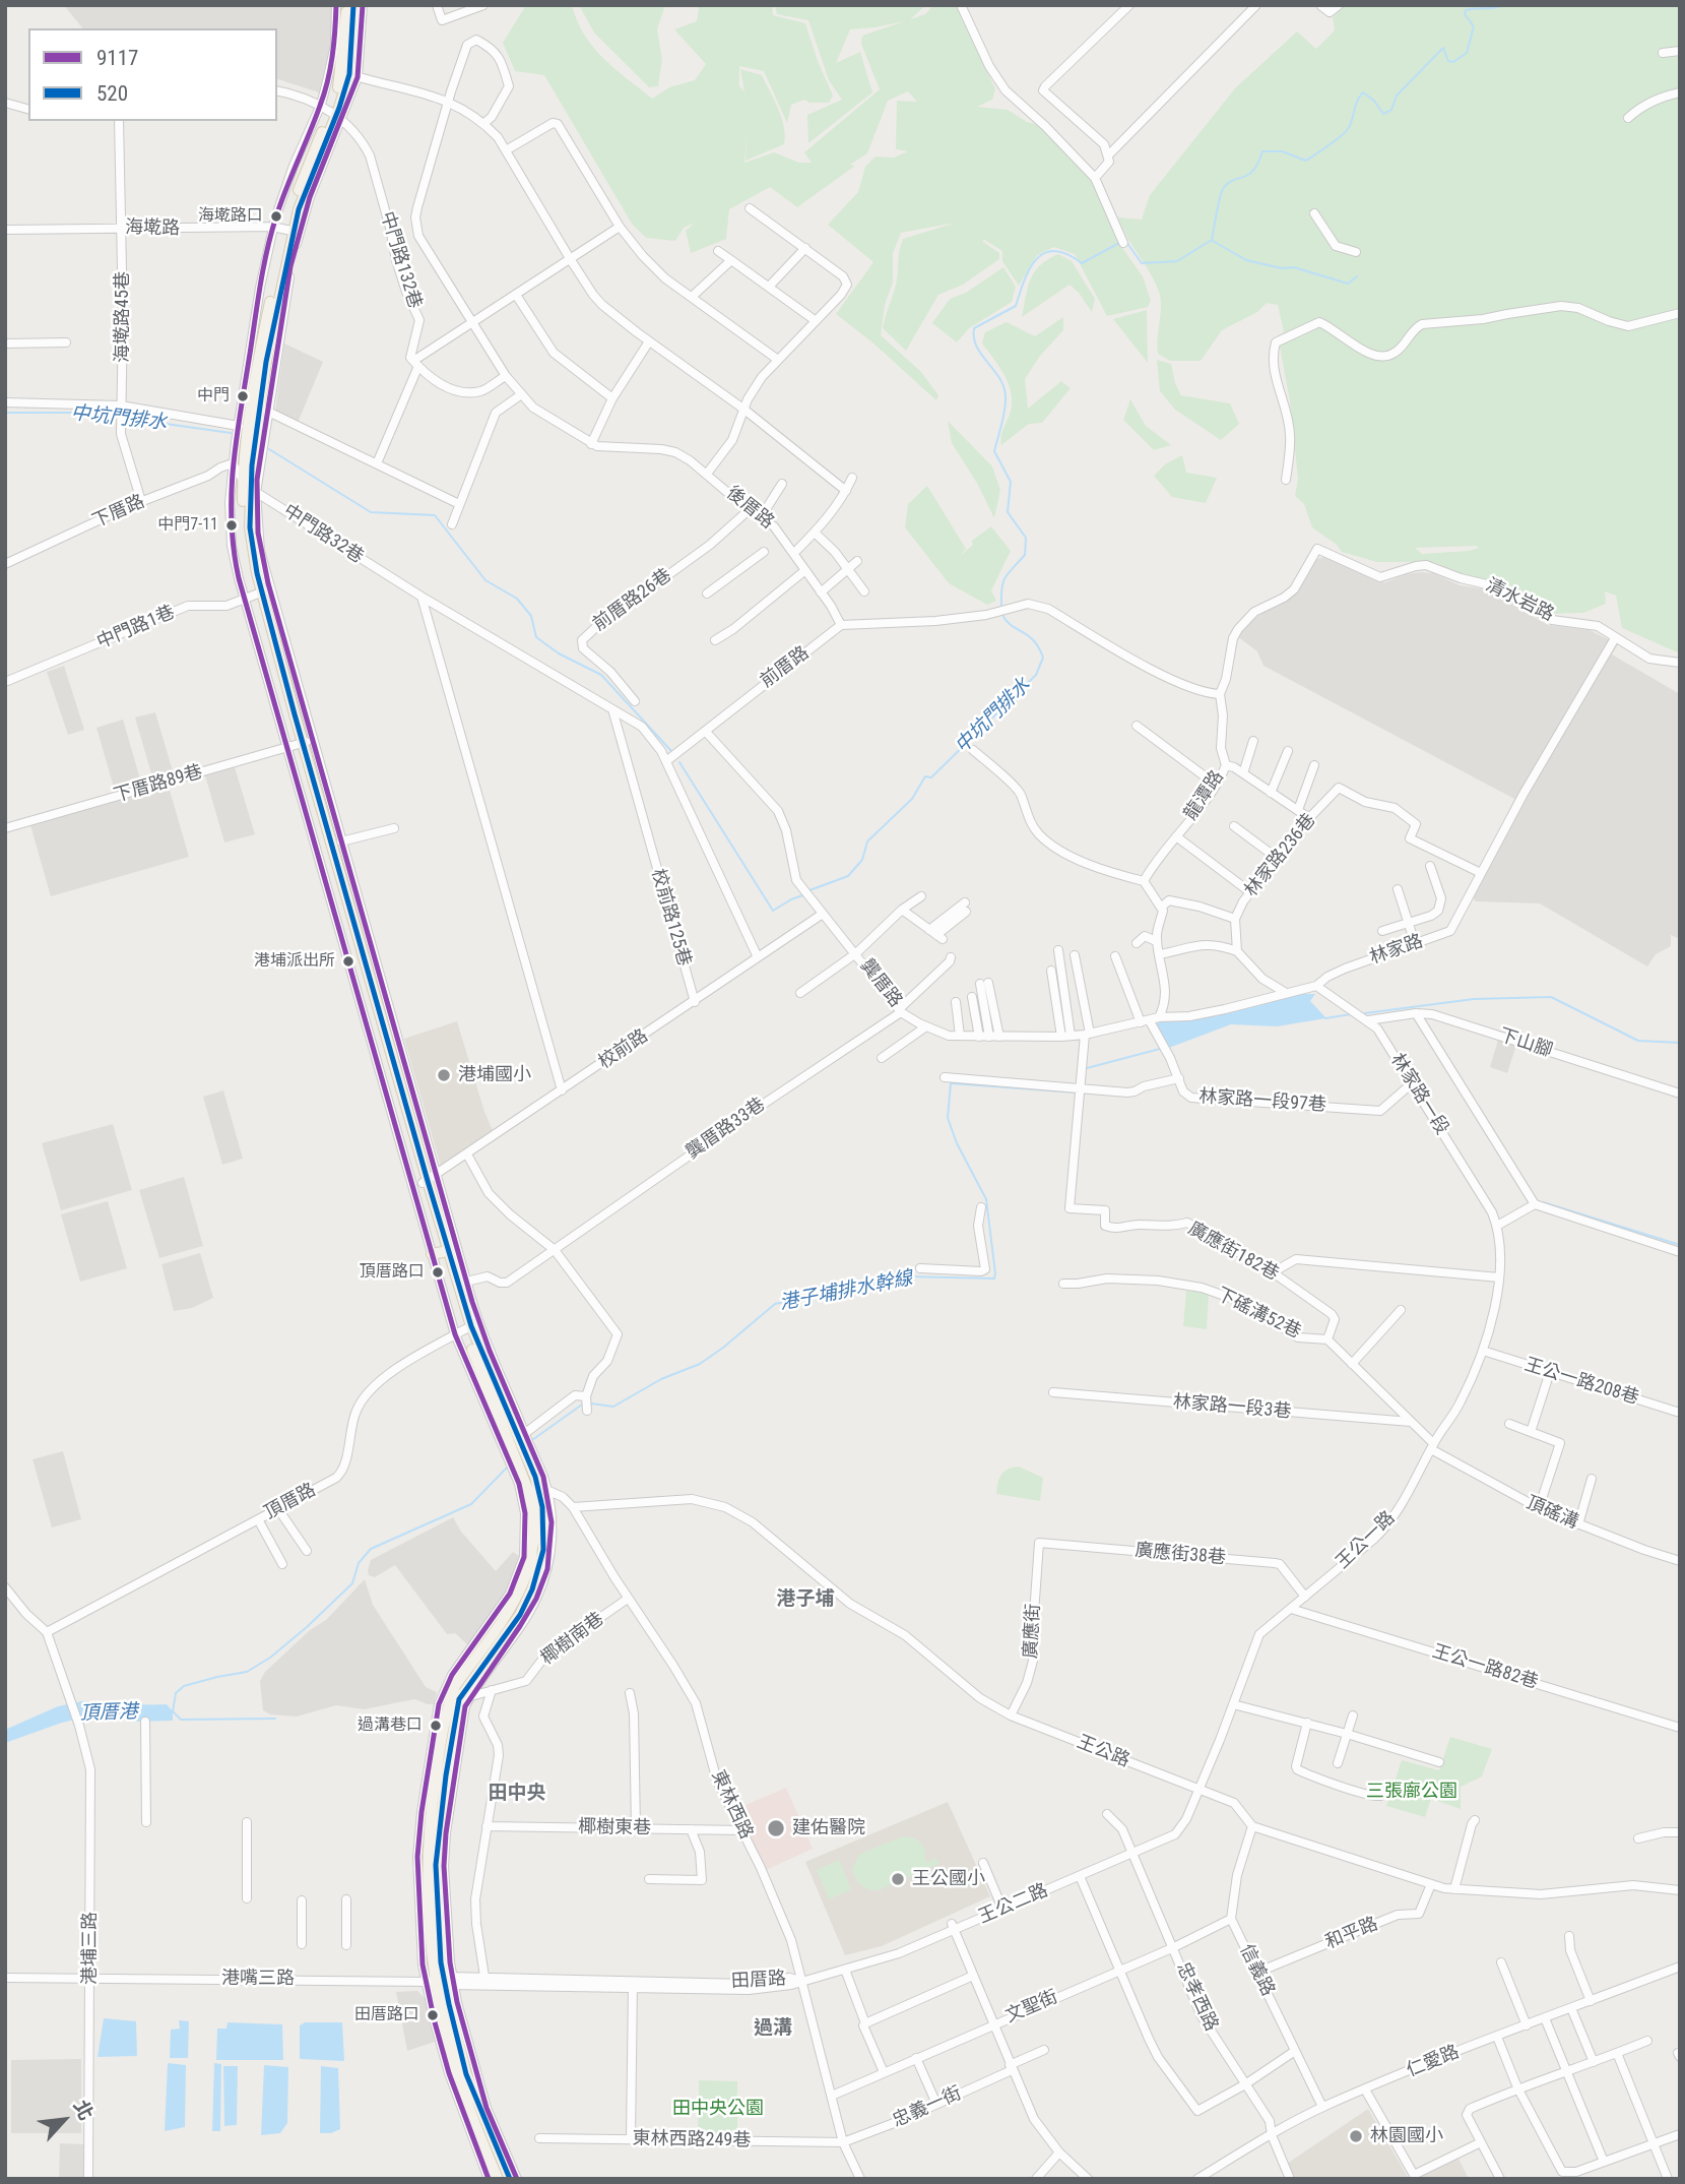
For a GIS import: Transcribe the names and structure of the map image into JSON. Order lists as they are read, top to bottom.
{
  "streets": {
    "street": [
      "海墘路",
      "中門路132巷",
      "海墘路45巷",
      "後厝路",
      "下厝路",
      "中門路32巷",
      "前厝路26巷",
      "清水岩路",
      "中門路1巷",
      "前厝路",
      "下厝路89巷",
      "龍潭路",
      "林家路236巷",
      "校前路125巷",
      "林家路",
      "龔厝路",
      "下山腳",
      "校前路",
      "林家路一段",
      "林家路一段97巷",
      "龔厝路33巷",
      "廣應街182巷",
      "下磘溝52巷",
      "王公一路208巷",
      "林家路一段3巷",
      "頂厝路",
      "頂磘溝",
      "王公一路",
      "廣應街38巷",
      "廣應街",
      "椰樹南巷",
      "王公一路82巷",
      "王公路",
      "東林西路",
      "椰樹東巷",
      "王公二路",
      "和平路",
      "港埔三路",
      "信義路",
      "港嘴三路",
      "田厝路",
      "忠孝西路",
      "文聖街",
      "仁愛路",
      "忠義一街",
      "東林西路249巷"
    ]
  },
  "crossings": [
    ["海墘路", "海墘路45巷"],
    ["海墘路45巷", "下厝路"],
    ["後厝路", "前厝路26巷"],
    ["後厝路", "前厝路"],
    ["下厝路", "中門路32巷"],
    ["清水岩路", "龍潭路"],
    ["清水岩路", "林家路"],
    ["前厝路", "龔厝路"],
    ["林家路236巷", "林家路"],
    ["校前路125巷", "校前路"],
    ["林家路", "龔厝路"],
    ["林家路", "林家路一段"],
    ["林家路", "林家路一段97巷"],
    ["龔厝路", "校前路"],
    ["龔厝路", "龔厝路33巷"],
    ["下山腳", "林家路一段"],
    ["林家路一段", "林家路一段97巷"],
    ["林家路一段", "王公一路"],
    ["廣應街182巷", "下磘溝52巷"],
    ["廣應街182巷", "頂磘溝"],
    ["下磘溝52巷", "頂磘溝"],
    ["王公一路208巷", "王公一路"],
    ["林家路一段3巷", "頂磘溝"],
    ["頂厝路", "港埔三路"],
    ["頂磘溝", "王公一路"],
    ["王公一路", "廣應街38巷"],
    ["王公一路", "王公一路82巷"],
    ["王公一路", "王公路"],
    ["王公一路", "王公二路"],
    ["廣應街38巷", "廣應街"],
    ["廣應街", "王公路"],
    ["椰樹南巷", "東林西路"],
    ["王公路", "東林西路"],
    ["王公路", "王公二路"],
    ["王公路", "和平路"],
    ["東林西路", "椰樹東巷"],
    ["東林西路", "王公二路"],
    ["東林西路", "田厝路"],
    ["東林西路", "文聖街"],
    ["東林西路", "忠義一街"],
    ["東林西路", "東林西路249巷"],
    ["王公二路", "田厝路"],
    ["王公二路", "忠孝西路"],
    ["和平路", "信義路"],
    ["港埔三路", "港嘴三路"],
    ["信義路", "文聖街"],
    ["信義路", "仁愛路"],
    ["港嘴三路", "田厝路"],
    ["忠孝西路", "文聖街"],
    ["忠孝西路", "仁愛路"],
    ["忠義一街", "東林西路249巷"]
  ],
  "districts": ["港子埔", "田中央", "過溝"],
  "water": ["中坑門排水", "港子埔排水幹線", "頂厝港"],
  "parks": ["三張廍公園", "田中央公園"],
  "places": [
    "海墘路口",
    "中門",
    "中門7-11",
    "港埔派出所",
    "港埔國小",
    "頂厝路口",
    "過溝巷口",
    "建佑醫院",
    "王公國小",
    "田厝路口",
    "林園國小"
  ],
  "lines": ["transit line 9117", "transit line 520"],
  "legend": ["9117", "520"],
  "north": "top right"
}
